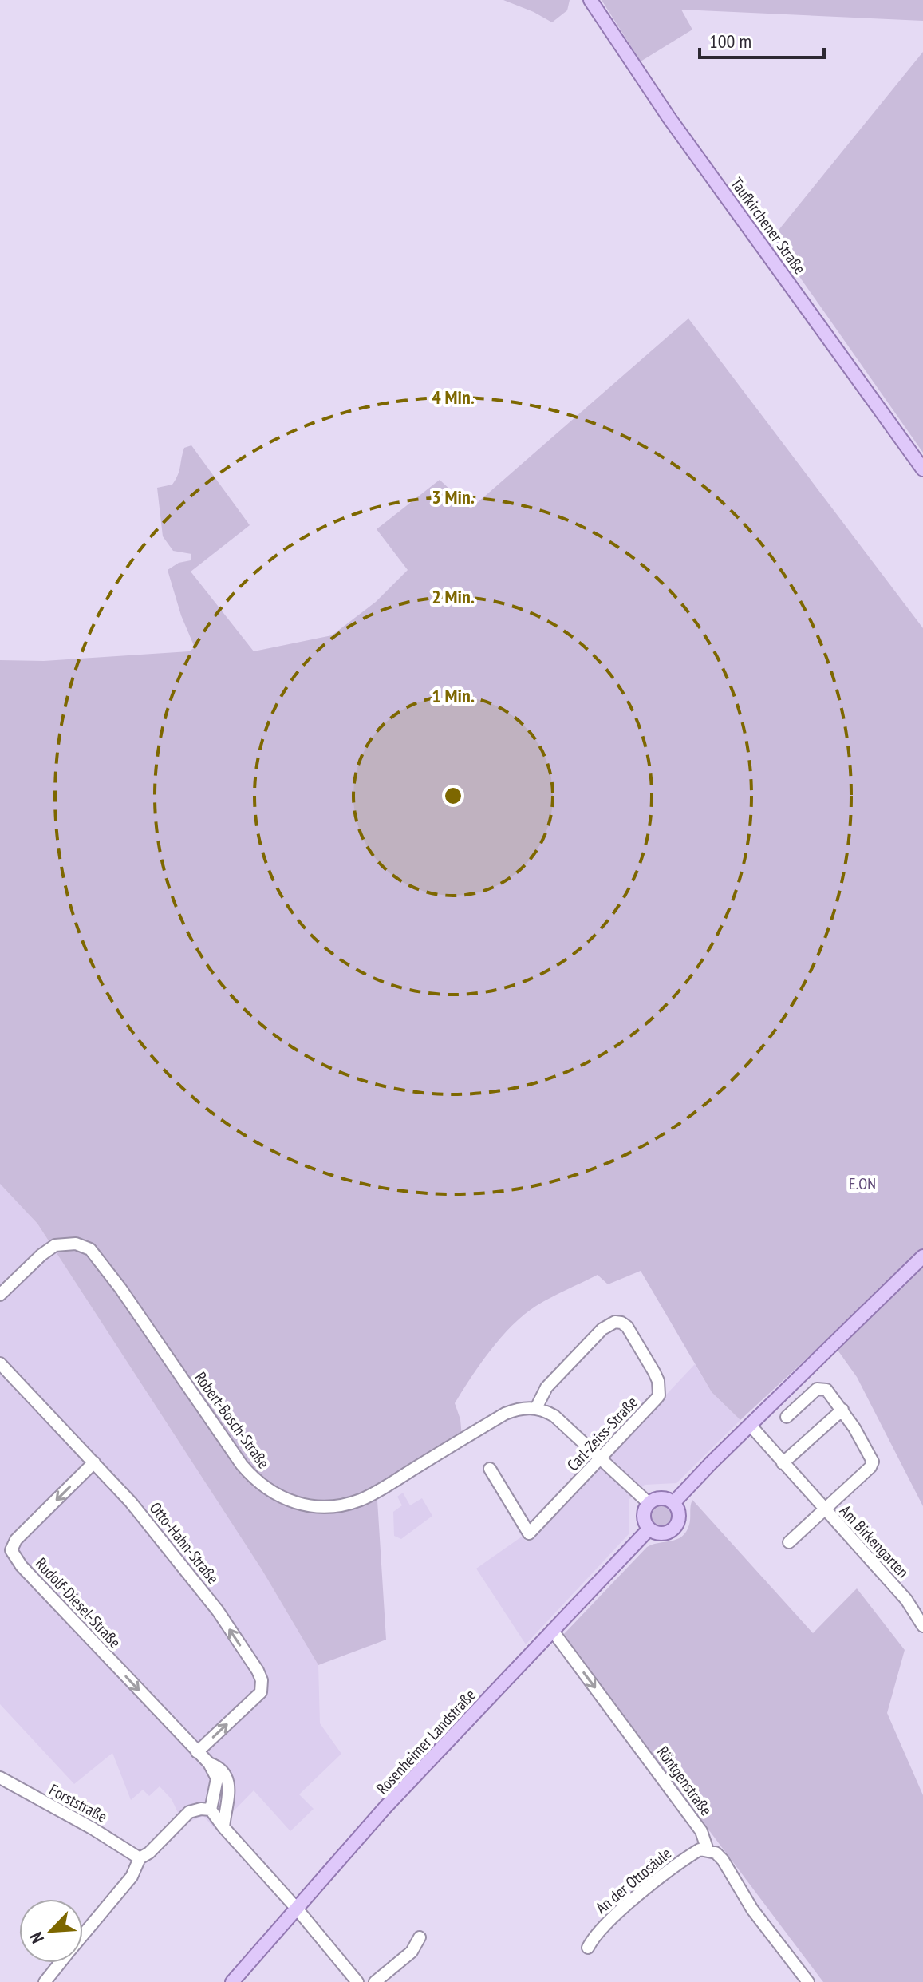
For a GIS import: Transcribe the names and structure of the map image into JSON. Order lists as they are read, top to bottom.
{
  "streets": {
    "main road": ["Taufkirchener Straße", "Rosenheimer Landstraße"],
    "street": [
      "Robert-Bosch-Straße",
      "Carl-Zeiss-Straße",
      "Am Birkengarten",
      "Otto-Hahn-Straße",
      "Rudolf-Diesel-Straße",
      "Röntgenstraße",
      "Forststraße",
      "An der Ottosäule"
    ]
  },
  "crossings": [
    ["Robert-Bosch-Straße", "Carl-Zeiss-Straße"],
    ["Otto-Hahn-Straße", "Rudolf-Diesel-Straße"],
    ["Rosenheimer Landstraße", "Röntgenstraße"],
    ["Röntgenstraße", "An der Ottosäule"]
  ],
  "one_way": ["Otto-Hahn-Straße", "Röntgenstraße"],
  "parks": ["E.ON"],
  "scale_bar": "100 m",
  "north": "bottom left",
  "rings": [
    "4 Min.",
    "3 Min.",
    "2 Min.",
    "1 Min."
  ]
}
